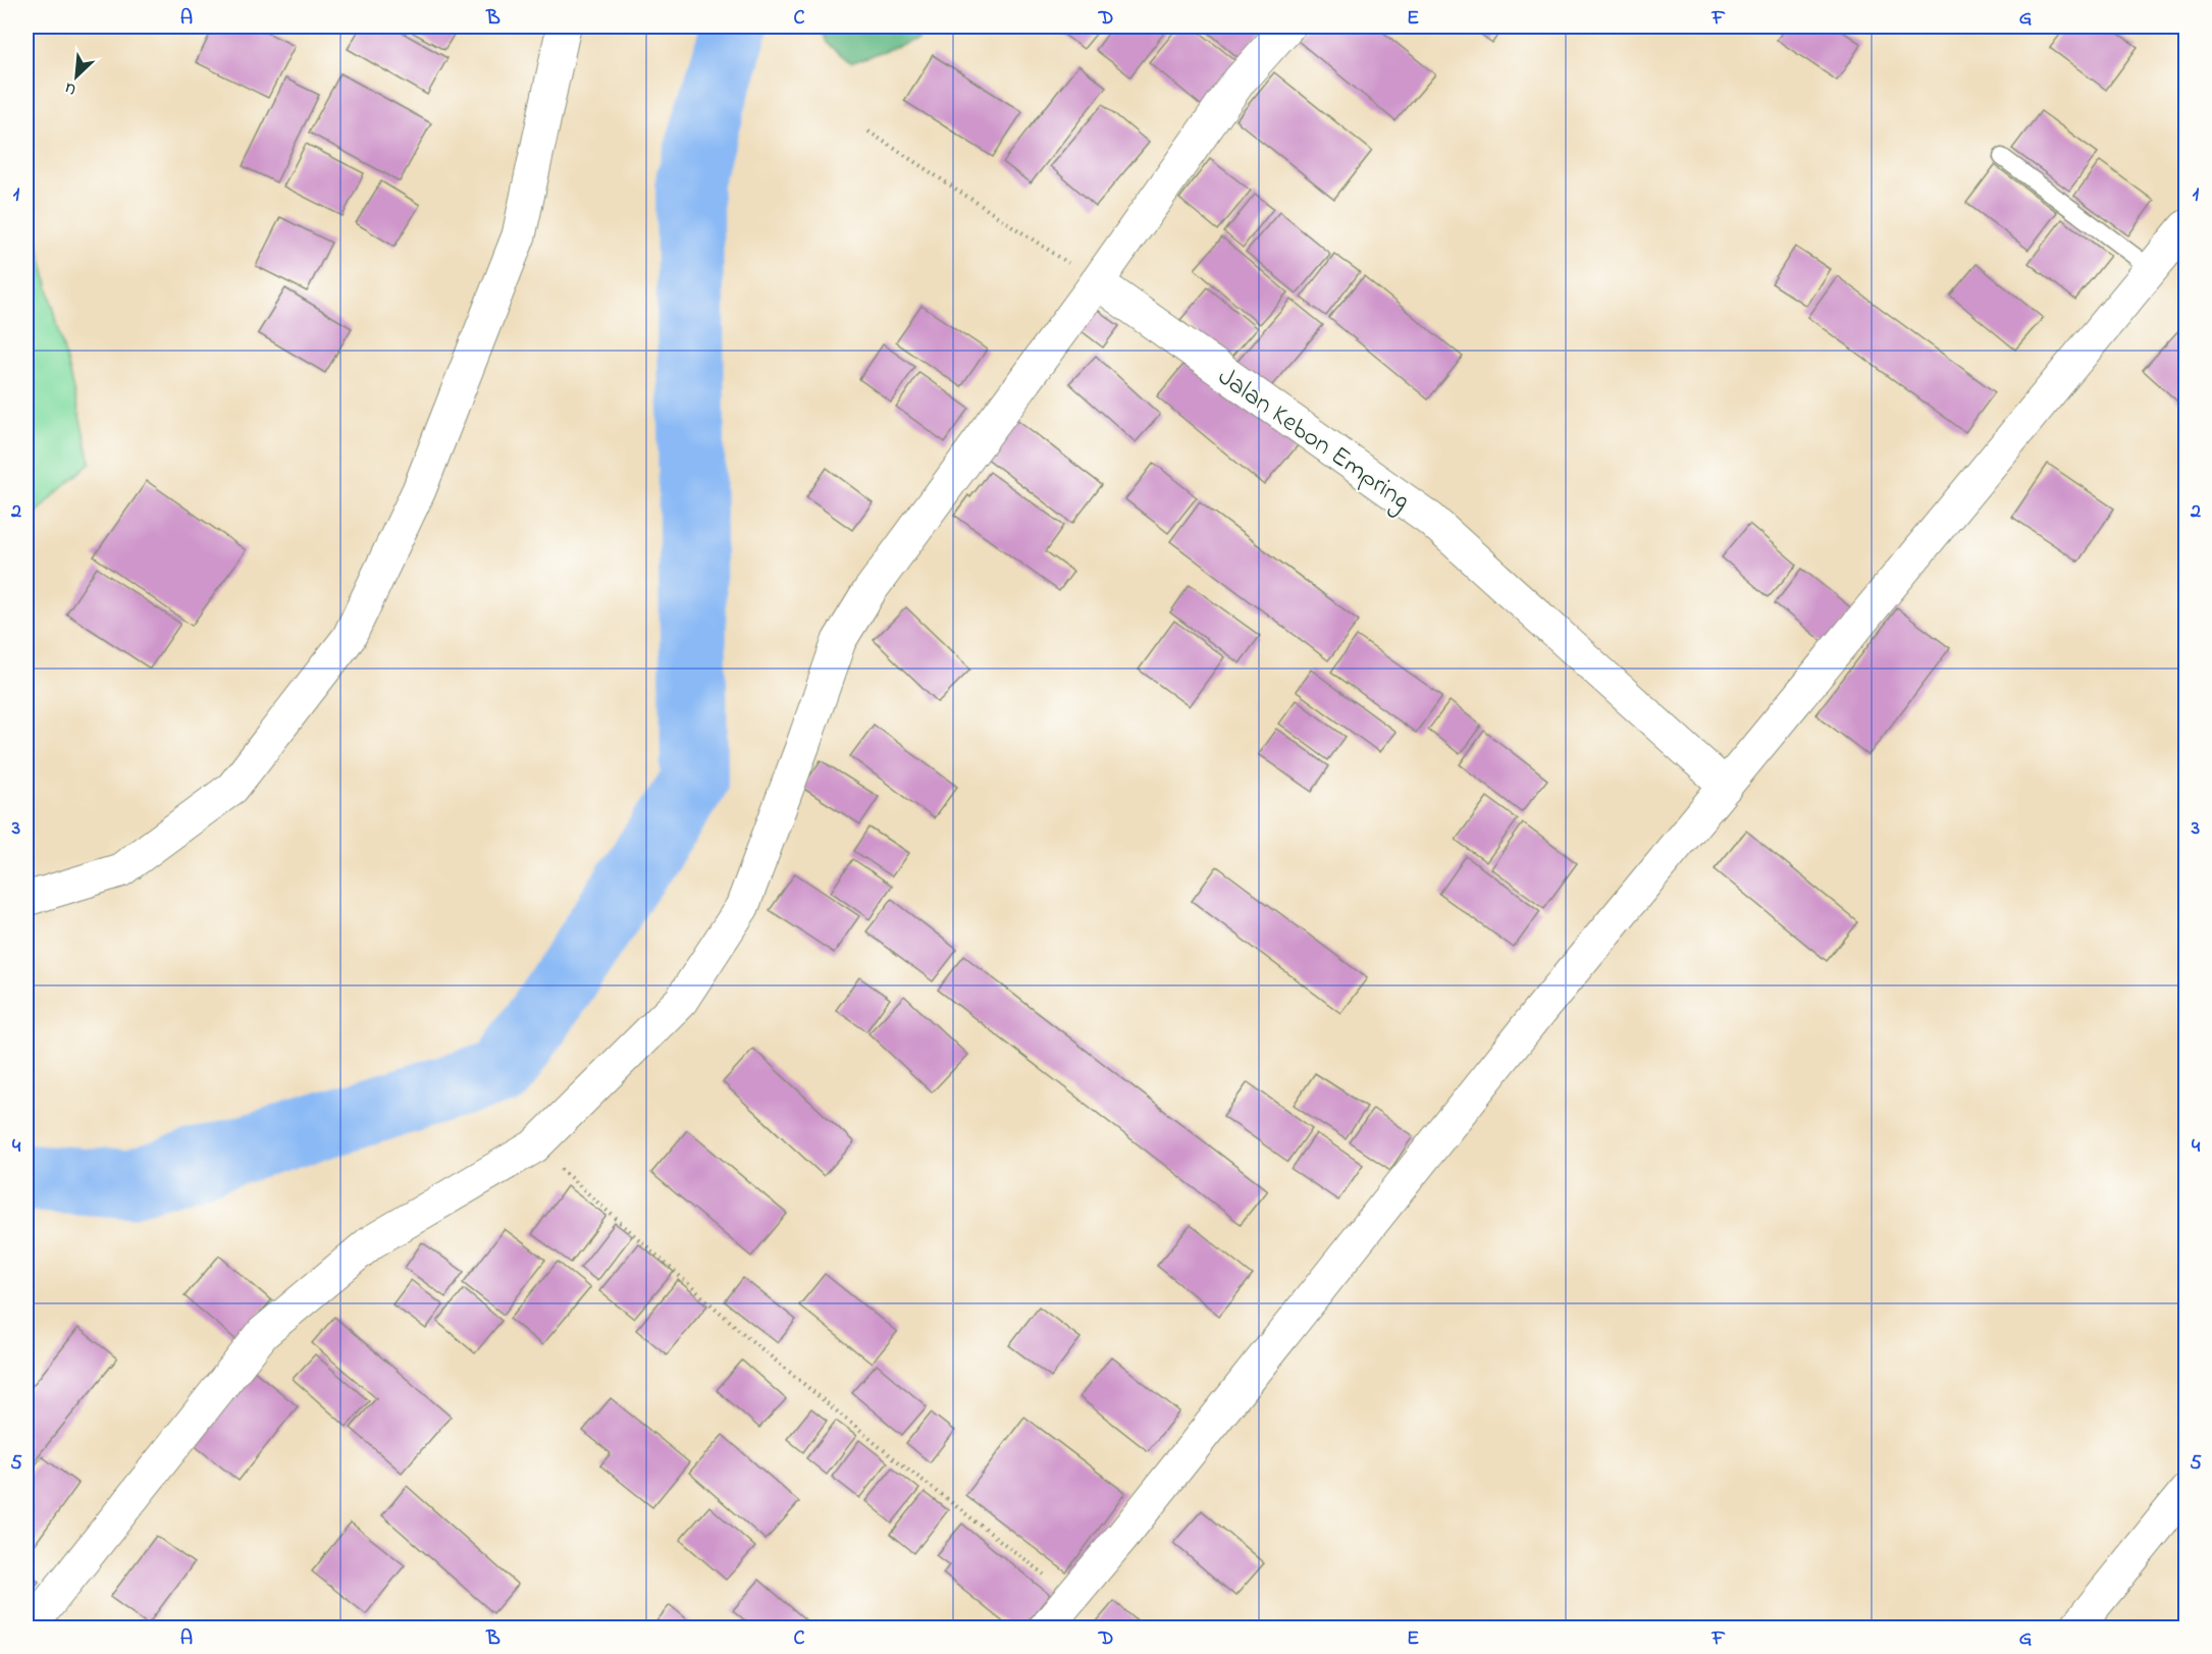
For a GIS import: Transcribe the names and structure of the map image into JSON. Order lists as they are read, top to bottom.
{
  "streets": {
    "street": ["Jalan Kebon Empring"]
  },
  "north": "bottom left",
  "grid": {
    "columns": [
      "A",
      "B",
      "C",
      "D",
      "E",
      "F",
      "G"
    ],
    "rows": [
      "1",
      "2",
      "3",
      "4",
      "5"
    ]
  }
}
